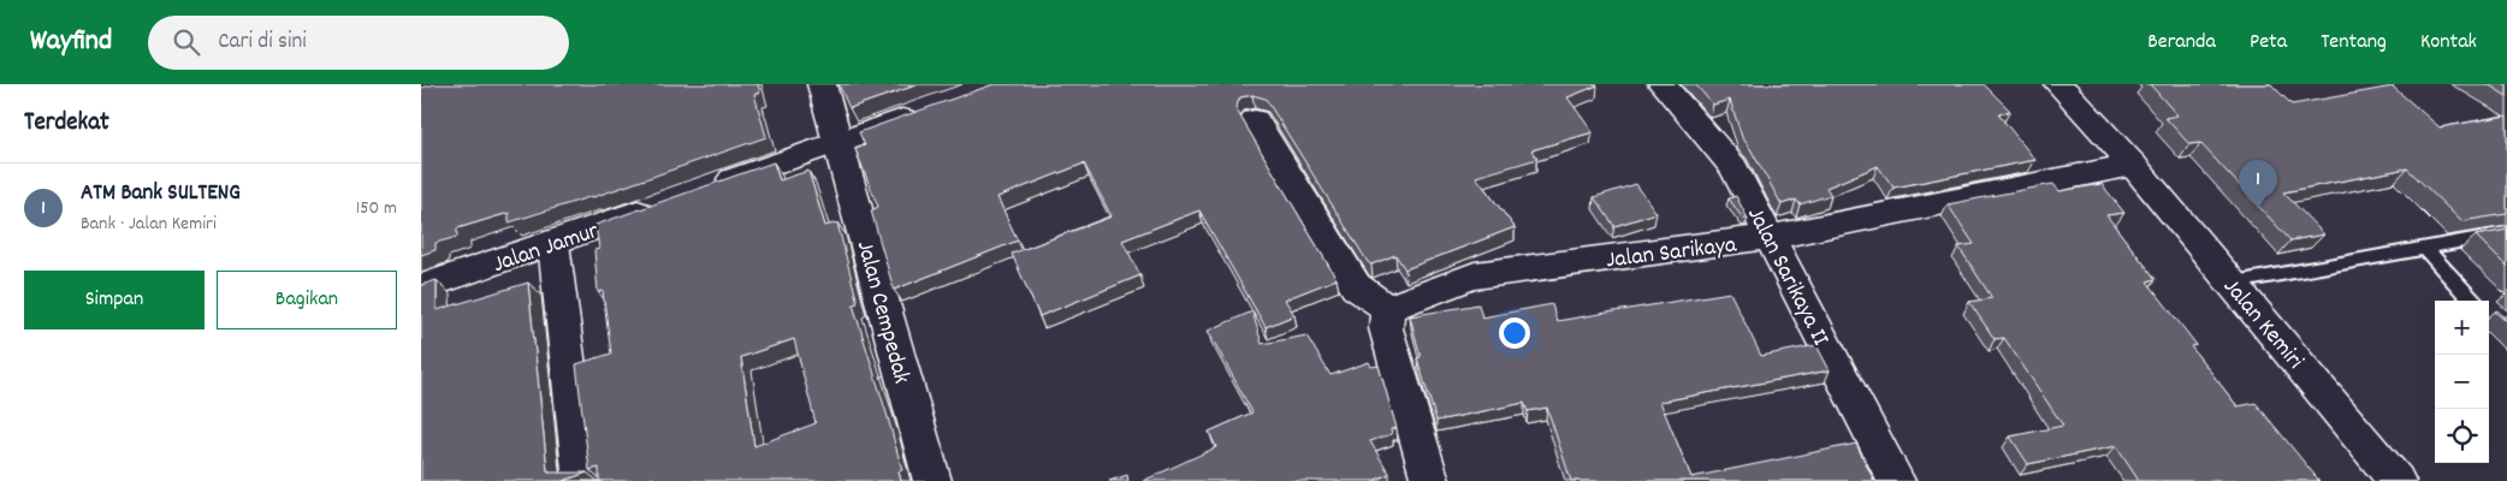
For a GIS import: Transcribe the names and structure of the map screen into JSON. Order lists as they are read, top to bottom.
{
  "streets": {
    "street": [
      "Jalan Jamur",
      "Jalan Sarikaya",
      "Jalan Sarikaya II",
      "Jalan Cempedak",
      "Jalan Kemiri"
    ]
  },
  "crossings": [
    ["Jalan Sarikaya", "Jalan Sarikaya II"],
    ["Jalan Sarikaya", "Jalan Kemiri"]
  ],
  "page": {
    "header": "Wayfind",
    "search": "Cari di sini",
    "nav": [
      "Beranda",
      "Peta",
      "Tentang",
      "Kontak"
    ],
    "heading": "Terdekat",
    "pins": "1",
    "list": [
      {
        "mark": "1",
        "name": "ATM Bank SULTENG",
        "note": "Bank · Jalan Kemiri",
        "value": "150 m"
      }
    ],
    "buttons": ["Simpan", "Bagikan"],
    "map_buttons": ["+", "−"]
  }
}
